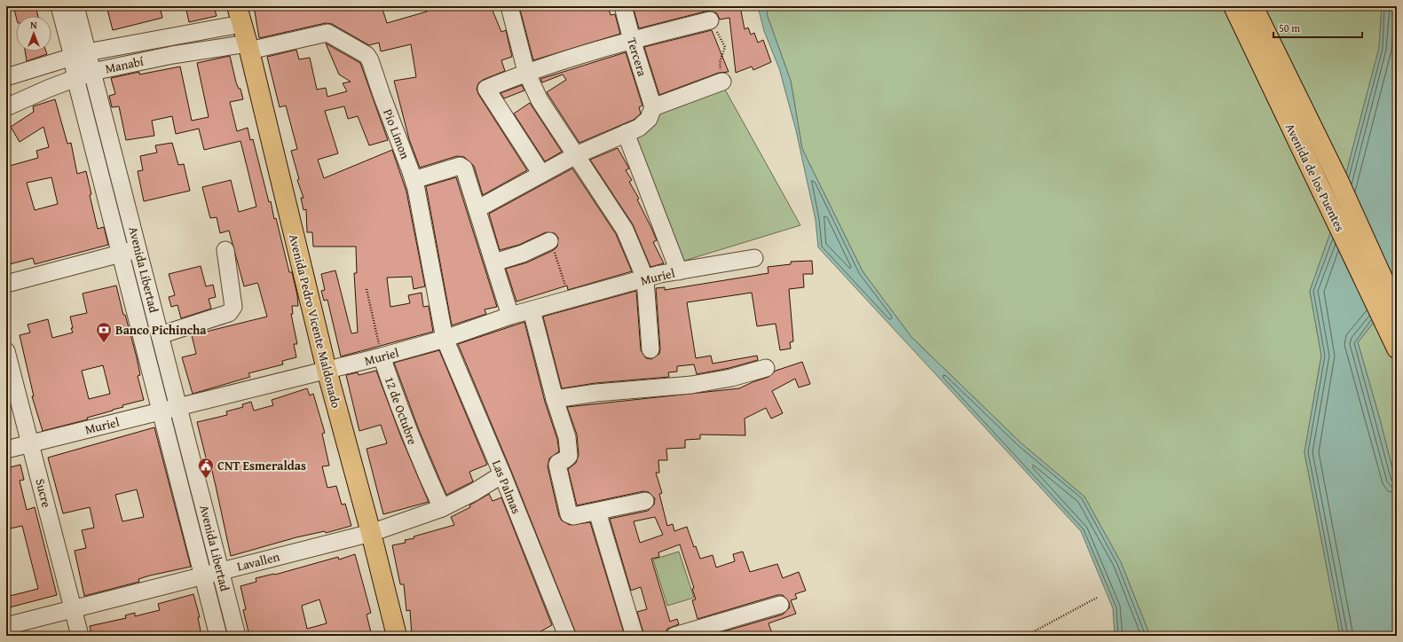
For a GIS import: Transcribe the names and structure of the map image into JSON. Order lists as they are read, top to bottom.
{
  "streets": {
    "main road": ["Avenida de los Puentes", "Avenida Pedro Vicente Maldonado"],
    "street": [
      "Tercera",
      "Manabí",
      "Pio Limon",
      "Avenida Libertad",
      "Muriel",
      "12 de Octubre",
      "Las Palmas",
      "Sucre",
      "Lavallen"
    ]
  },
  "crossings": [
    ["Manabí", "Pio Limon"],
    ["Manabí", "Avenida Libertad"],
    ["Manabí", "Avenida Pedro Vicente Maldonado"],
    ["Pio Limon", "Muriel"],
    ["Pio Limon", "Avenida Pedro Vicente Maldonado"],
    ["Pio Limon", "Las Palmas"],
    ["Avenida Libertad", "Muriel"],
    ["Avenida Libertad", "Lavallen"],
    ["Muriel", "Avenida Pedro Vicente Maldonado"],
    ["Muriel", "12 de Octubre"],
    ["Muriel", "Las Palmas"],
    ["Muriel", "Sucre"],
    ["Avenida Pedro Vicente Maldonado", "Lavallen"],
    ["12 de Octubre", "Lavallen"],
    ["Las Palmas", "Lavallen"],
    ["Sucre", "Lavallen"]
  ],
  "places": {
    "bank": ["Banco Pichincha"],
    "public building": ["CNT Esmeraldas"]
  },
  "scale_bar": "50 m",
  "north": "top"
}
